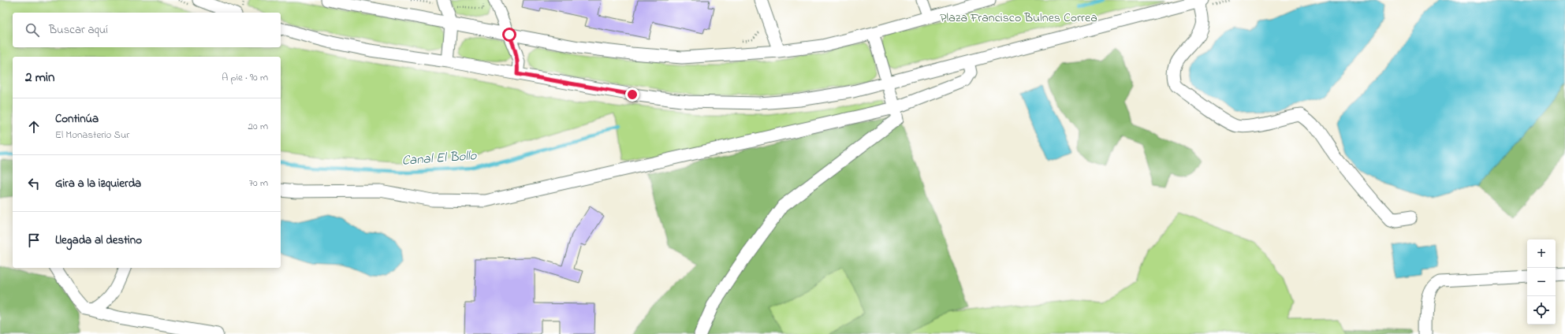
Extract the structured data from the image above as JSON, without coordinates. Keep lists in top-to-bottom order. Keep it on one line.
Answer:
{"water":["Canal El Bollo"],"parks":["Plaza Francisco Bulnes Correa"],"page":{"search":"Buscar aquí","heading":["2 min","A pie · 90 m"],"list":[["Continúa","El Monasterio Sur","20 m"],["Gira a la izquierda","70 m"],"Llegada al destino"],"map_buttons":["+","−"]}}
